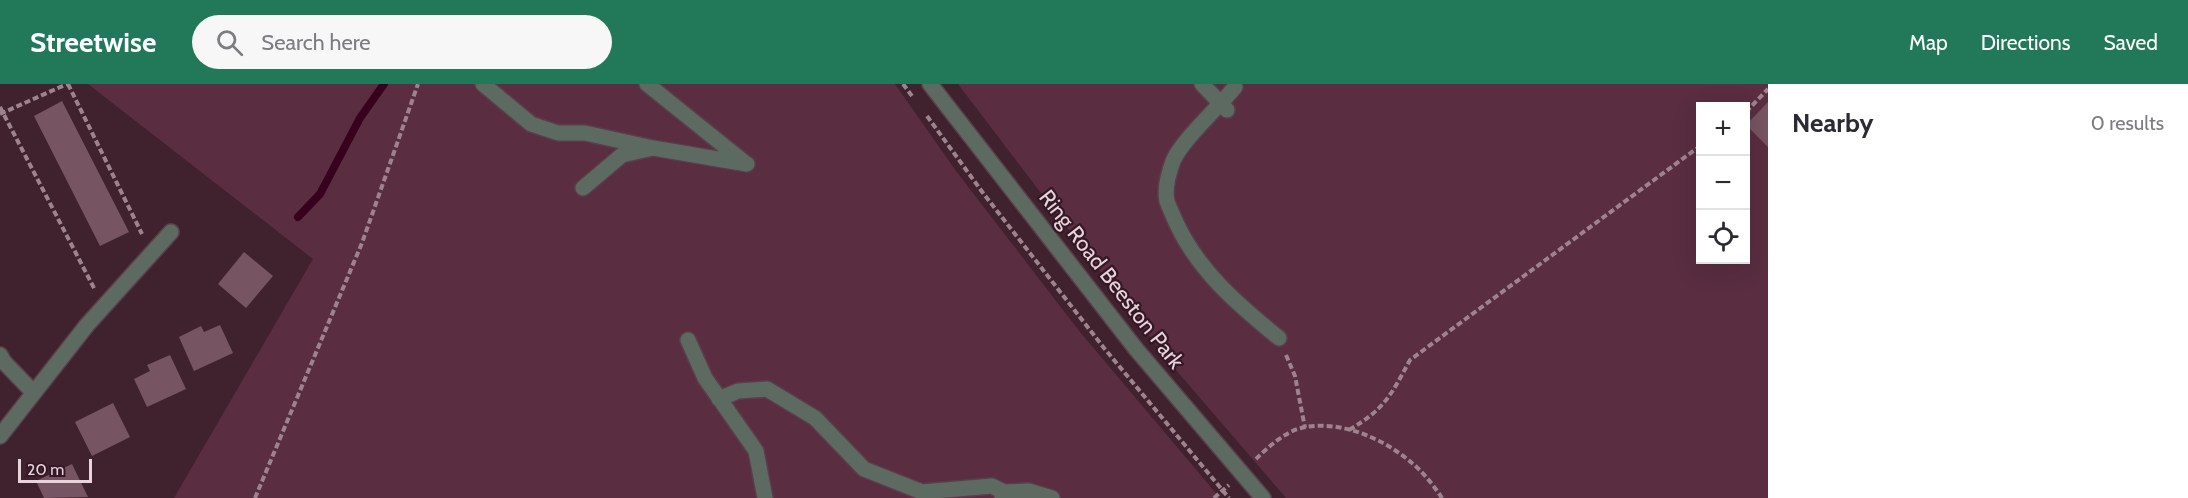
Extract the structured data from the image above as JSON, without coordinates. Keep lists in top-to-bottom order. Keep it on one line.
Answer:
{"streets":{"street":["Ring Road Beeston Park"]},"scale_bar":"20 m","page":{"header":"Streetwise","search":"Search here","nav":["Map","Directions","Saved"],"heading":["Nearby","0 results"],"map_buttons":["+","−"],"scale":"20 m"}}
